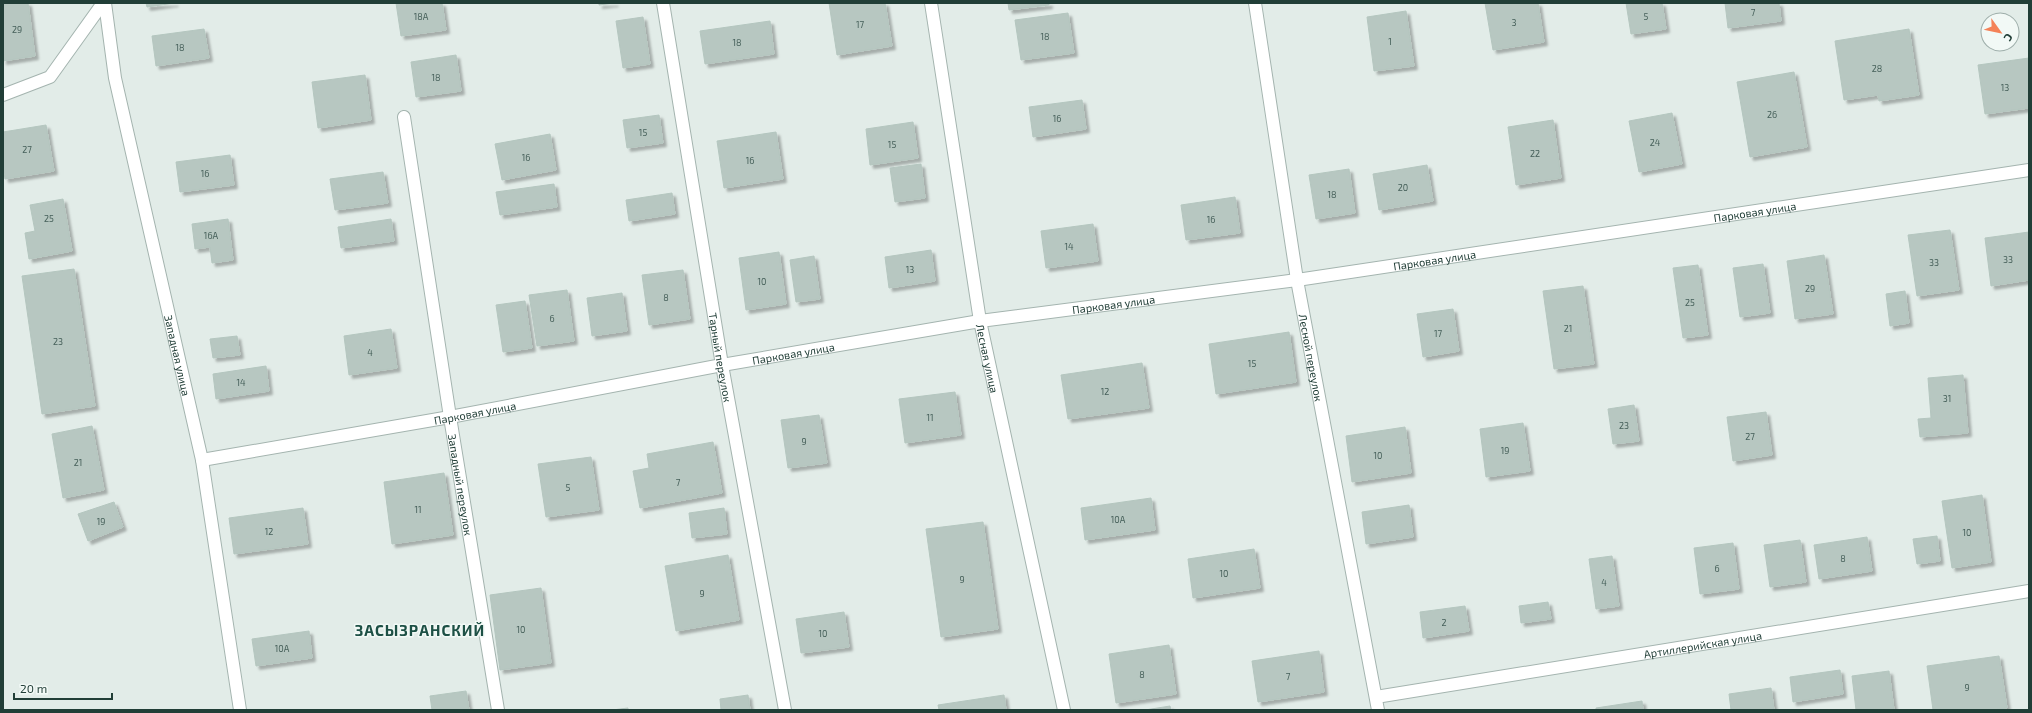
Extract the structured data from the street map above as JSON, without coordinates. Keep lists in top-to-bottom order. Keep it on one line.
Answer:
{"streets":{"street":["Парковая улица","Западная улица","Тарный переулок","Лесной переулок","Лесная улица","Западный переулок","Артиллерийская улица"]},"crossings":[["Парковая улица","Западная улица"],["Парковая улица","Тарный переулок"],["Парковая улица","Лесной переулок"],["Парковая улица","Лесная улица"],["Парковая улица","Западный переулок"],["Лесной переулок","Артиллерийская улица"]],"districts":["ЗАСЫЗРАНСКИЙ"],"house_numbers":["7","18А","5","3","17","29","18","1","18","18","28","18","13","26","16","15","24","15","27","22","16","16","16","20","18","25","16","16А","14","33","33","13","10","29","8","25","6","21","17","23","4","15","14","12","31","11","23","27","9","19","10","21","7","5","11","10А","19","12","10","8","6","10","9","4","9","2","10","10","10А","8","7","9"],"scale_bar":"20 m","north":"bottom right"}
